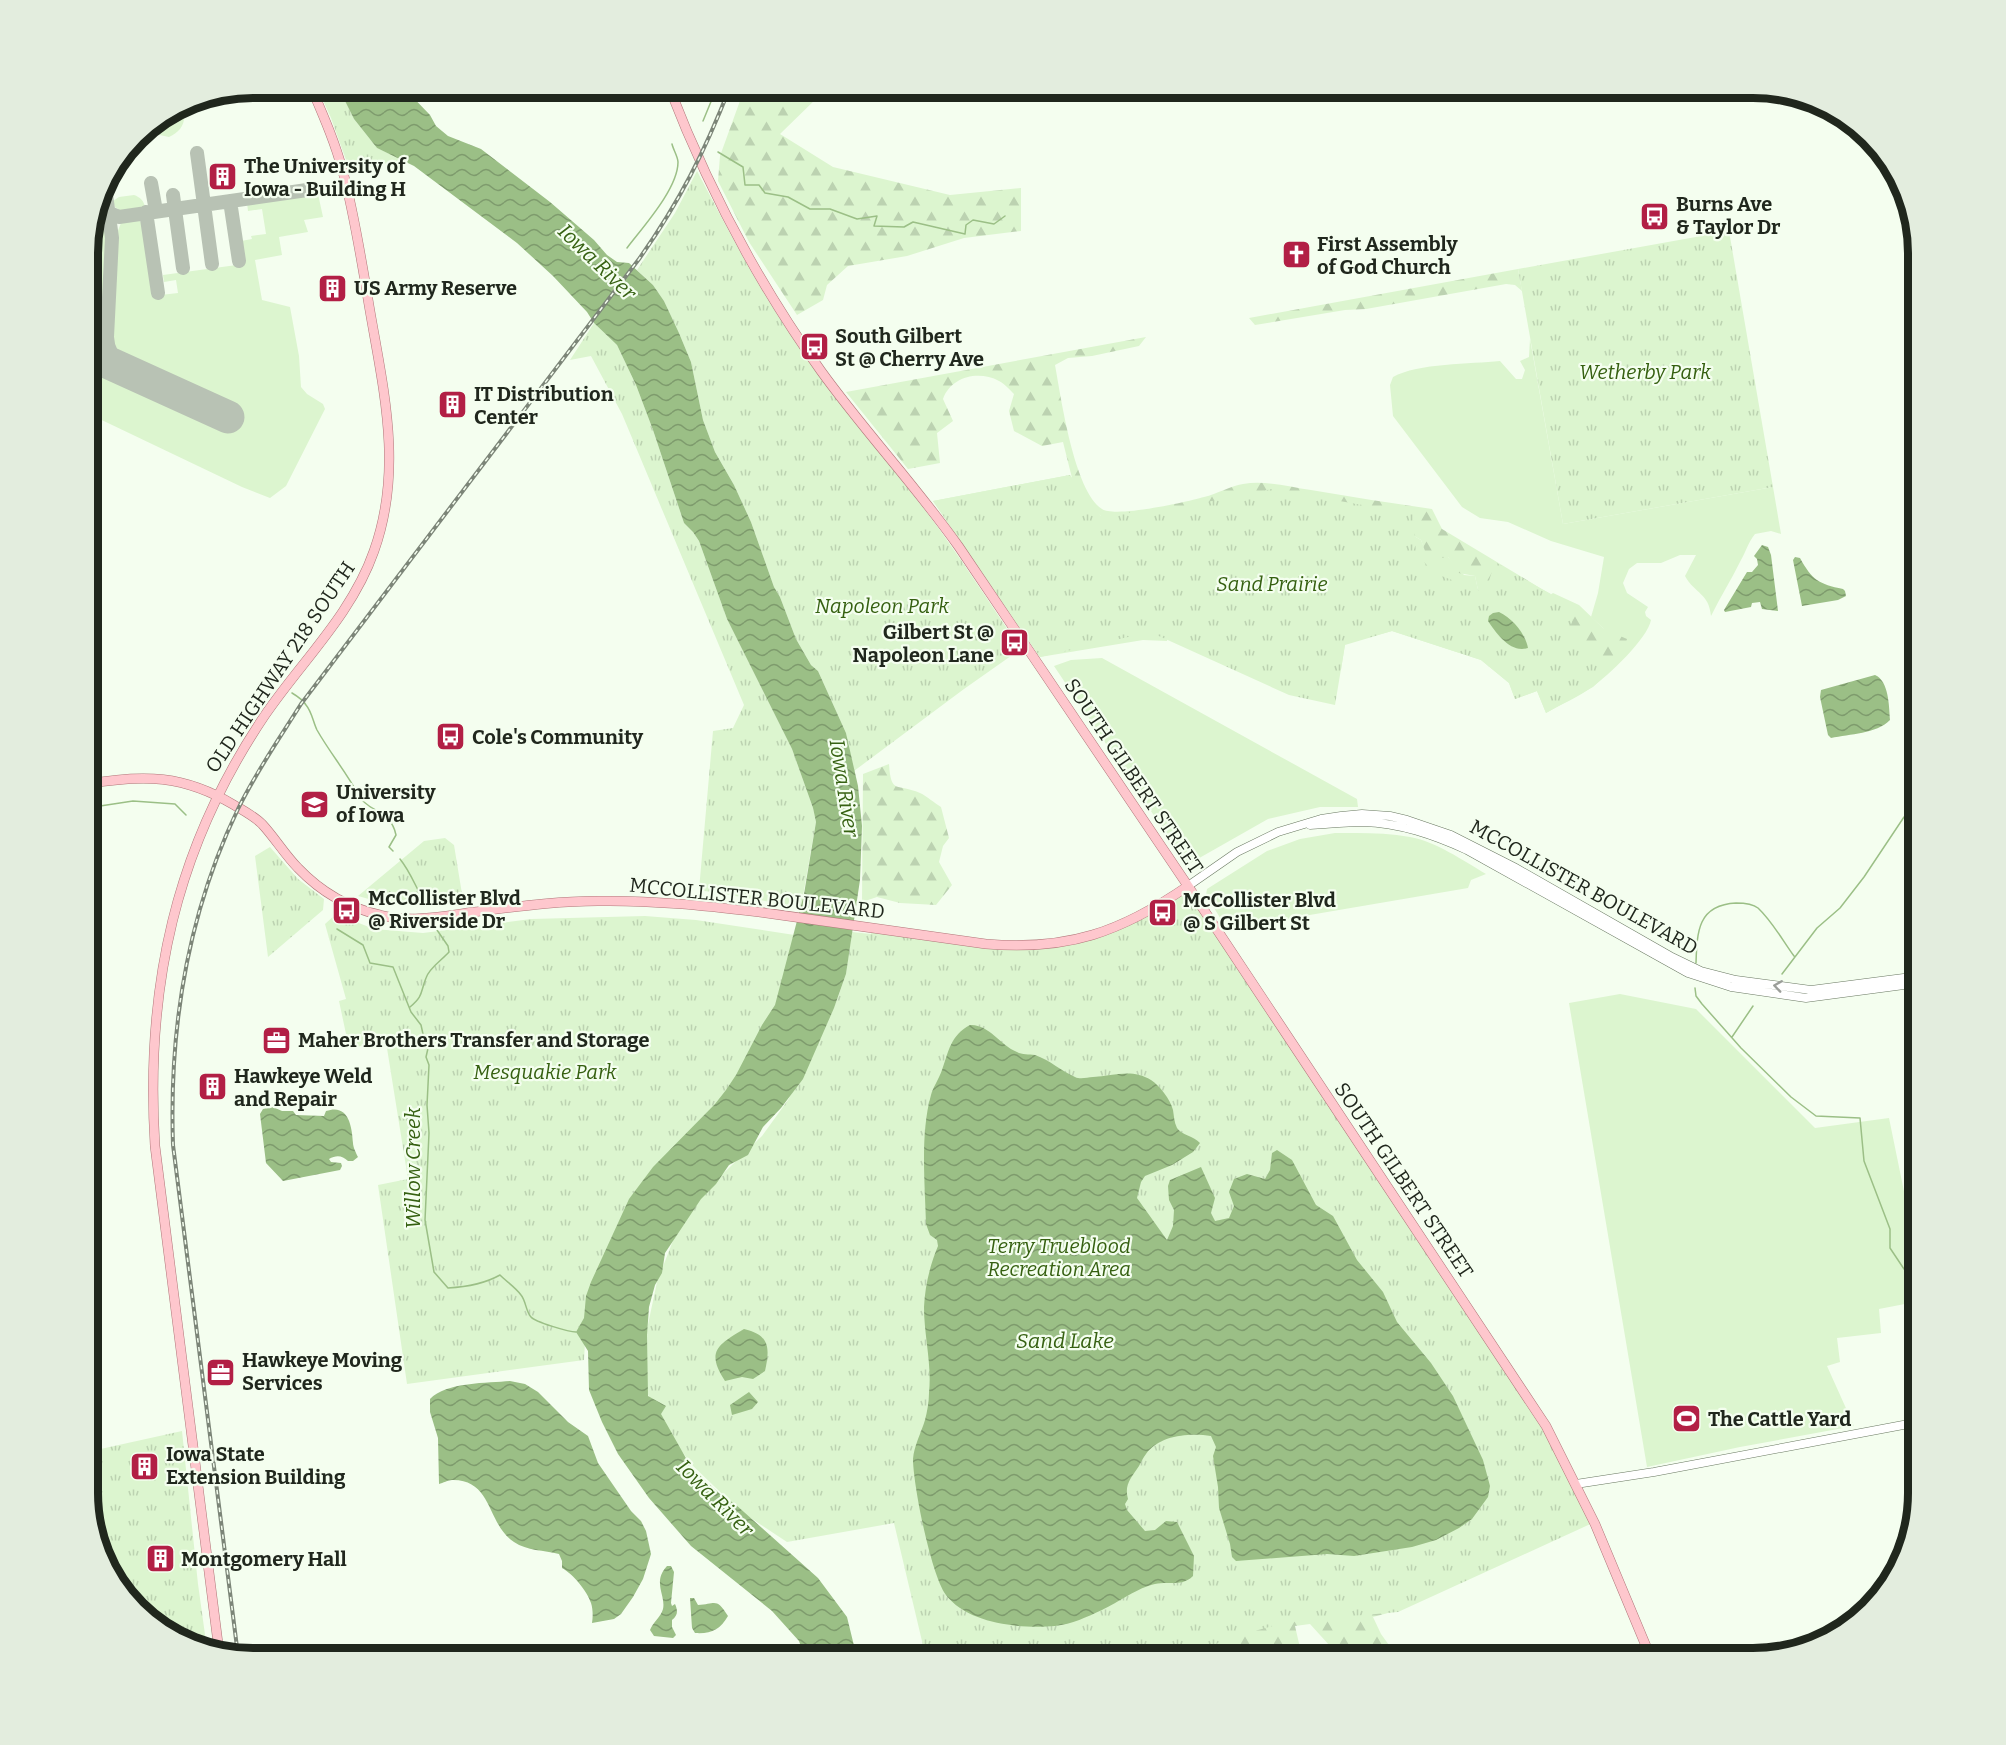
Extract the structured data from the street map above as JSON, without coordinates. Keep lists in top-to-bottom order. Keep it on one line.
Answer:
{"streets":{"main road":["OLD HIGHWAY 218 SOUTH","SOUTH GILBERT STREET","MCCOLLISTER BOULEVARD"]},"crossings":[["OLD HIGHWAY 218 SOUTH","MCCOLLISTER BOULEVARD"],["SOUTH GILBERT STREET","MCCOLLISTER BOULEVARD"]],"water":["Iowa River","Willow Creek","Sand Lake"],"parks":["Wetherby Park","Sand Prairie","Napoleon Park","Mesquakie Park","Terry Trueblood Recreation Area"],"places":{"building":["The University of Iowa - Building H","US Army Reserve","IT Distribution Center","Hawkeye Weld and Repair","Iowa State Extension Building","Montgomery Hall"],"bus stop":["Burns Ave & Taylor Dr","South Gilbert St @ Cherry Ave","Gilbert St @ Napoleon Lane","Cole's Community","McCollister Blvd @ Riverside Dr","McCollister Blvd @ S Gilbert St"],"church":["First Assembly of God Church"],"school or university":["University of Iowa"],"office":["Maher Brothers Transfer and Storage","Hawkeye Moving Services"],"sports":["The Cattle Yard"]}}
